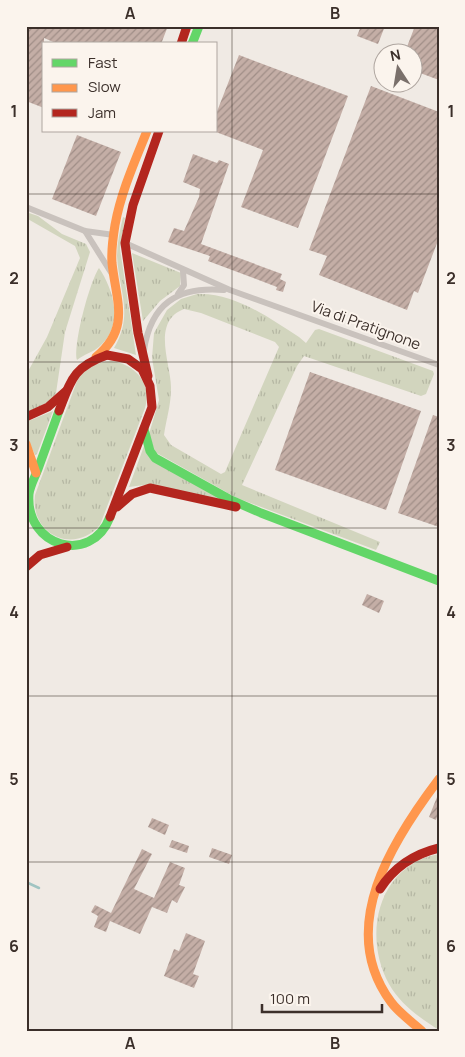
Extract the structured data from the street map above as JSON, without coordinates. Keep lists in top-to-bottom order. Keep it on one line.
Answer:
{"streets":{"street":["Via di Pratignone"]},"legend":["Fast","Slow","Jam"],"scale_bar":"100 m","north":"top","grid":{"columns":["A","B"],"rows":["1","2","3","4","5","6"]}}
